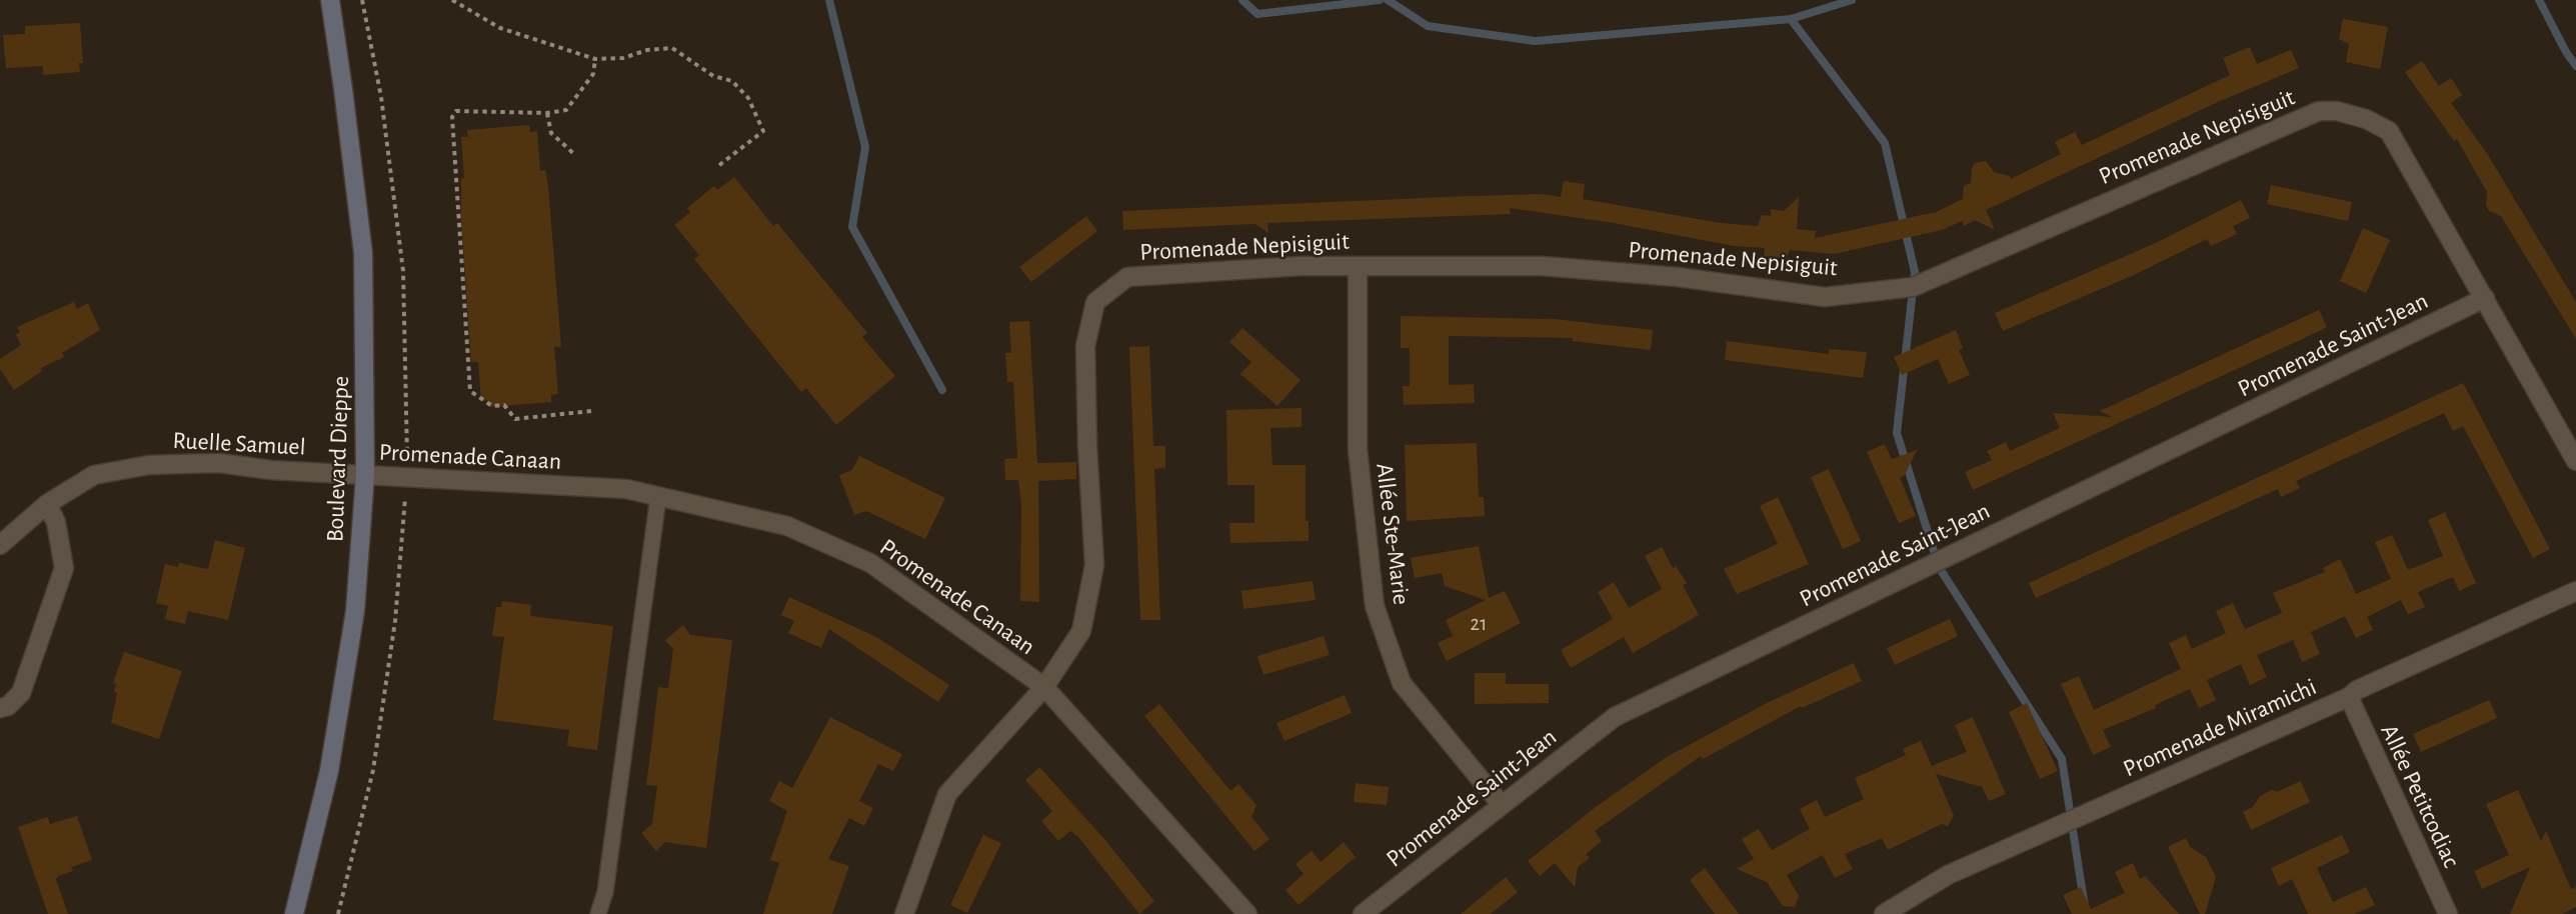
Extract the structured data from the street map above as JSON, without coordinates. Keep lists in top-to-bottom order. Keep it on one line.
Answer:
{"streets":{"main road":["Boulevard Dieppe"],"street":["Promenade Nepisiguit","Promenade Saint-Jean","Ruelle Samuel","Promenade Canaan","Allée Ste-Marie","Promenade Miramichi","Allée Petitcodiac"]},"crossings":[["Promenade Nepisiguit","Promenade Saint-Jean"],["Promenade Nepisiguit","Promenade Canaan"],["Promenade Nepisiguit","Allée Ste-Marie"],["Promenade Saint-Jean","Allée Ste-Marie"],["Ruelle Samuel","Promenade Canaan"],["Ruelle Samuel","Boulevard Dieppe"],["Promenade Canaan","Boulevard Dieppe"],["Promenade Miramichi","Allée Petitcodiac"]],"house_numbers":["21"]}
